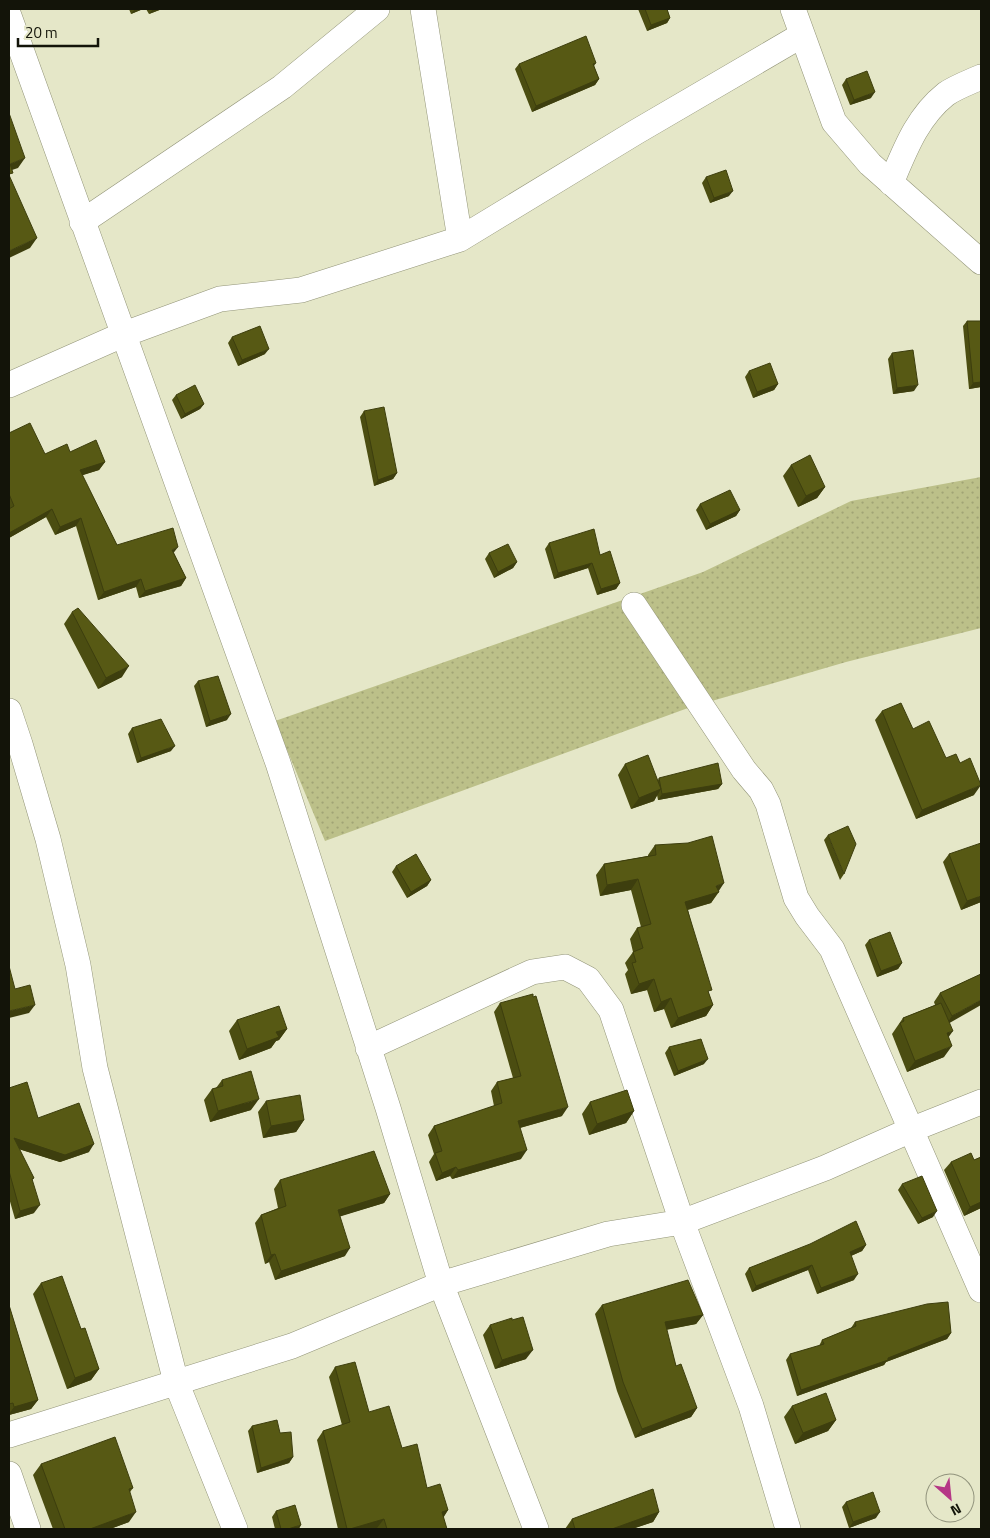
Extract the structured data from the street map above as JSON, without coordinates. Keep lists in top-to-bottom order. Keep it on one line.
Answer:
{"scale_bar":"20 m","north":"bottom right"}
